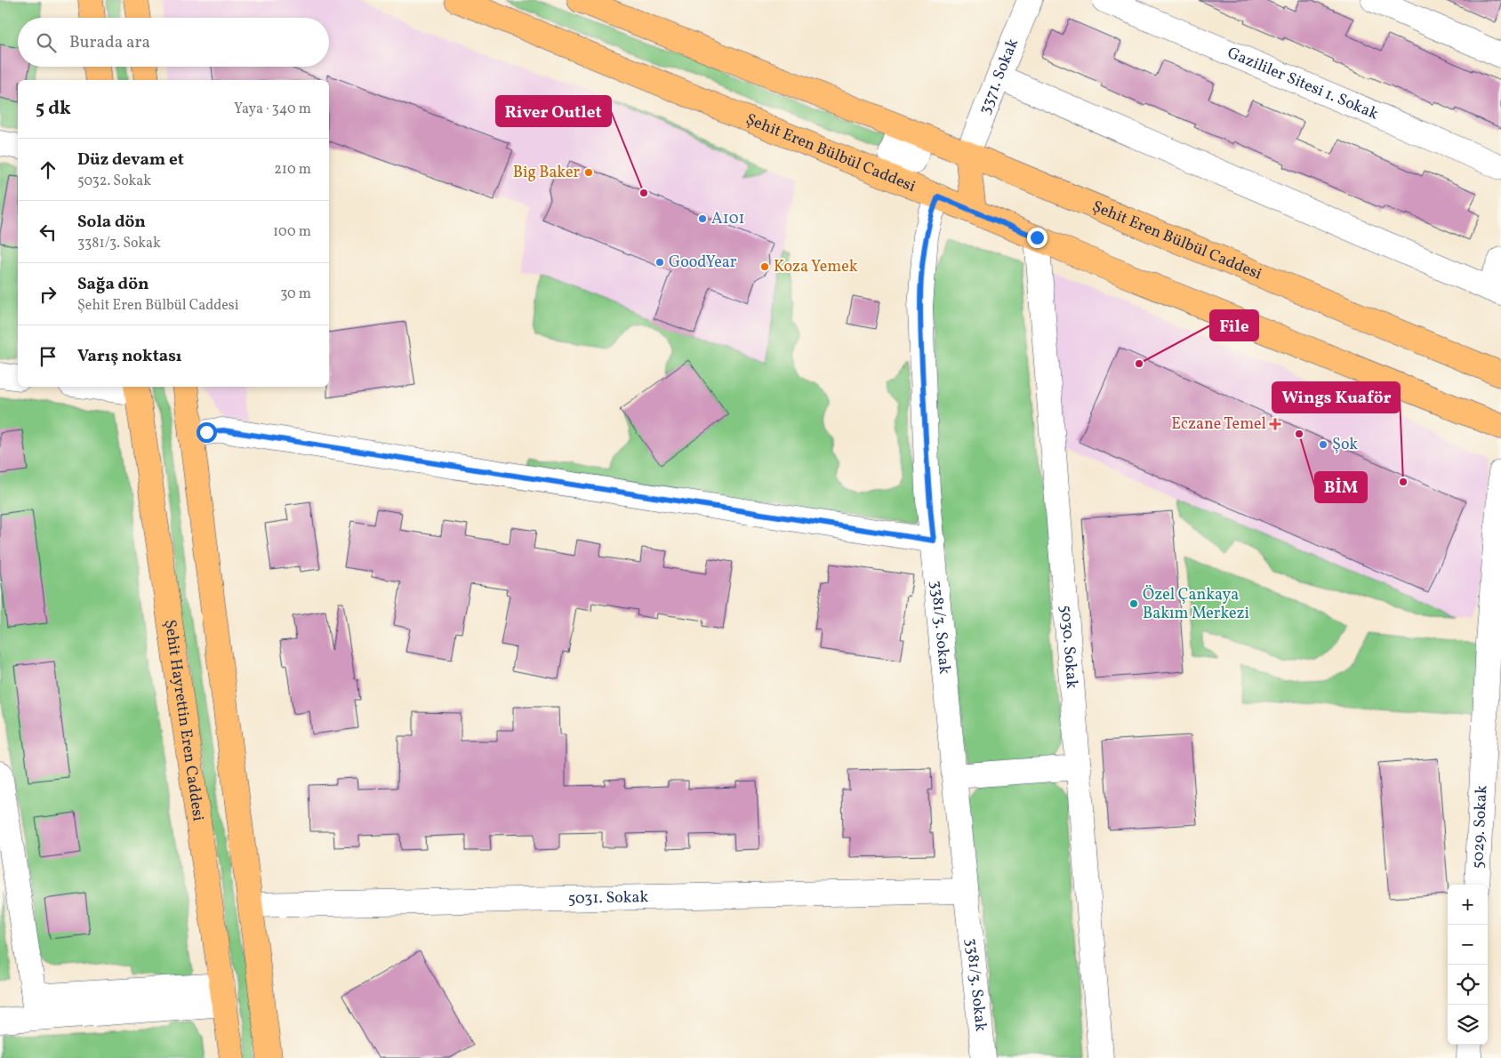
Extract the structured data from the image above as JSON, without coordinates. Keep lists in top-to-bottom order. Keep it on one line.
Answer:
{"streets":{"main road":["Şehit Eren Bülbül Caddesi","Şehit Hayrettin Eren Caddesi"],"street":["3371. Sokak","Gazililer Sitesi 1. Sokak","3381/3. Sokak","5030. Sokak","5029. Sokak","5031. Sokak"]},"crossings":[["3371. Sokak","Şehit Eren Bülbül Caddesi"],["Şehit Eren Bülbül Caddesi","3381/3. Sokak"],["Şehit Eren Bülbül Caddesi","5030. Sokak"],["3381/3. Sokak","5031. Sokak"]],"places":{"other":["Big Baker","River Outlet","A101","GoodYear","Koza Yemek","File","BİM","Şok","Wings Kuaför","Özel Çankaya Bakım Merkezi"],"health":["Eczane Temel"]},"page":{"search":"Burada ara","heading":["5 dk","Yaya · 340 m"],"list":[["Düz devam et","5032. Sokak","210 m"],["Sola dön","3381/3. Sokak","100 m"],["Sağa dön","Şehit Eren Bülbül Caddesi","30 m"],"Varış noktası"],"map_buttons":["+","−"]}}
